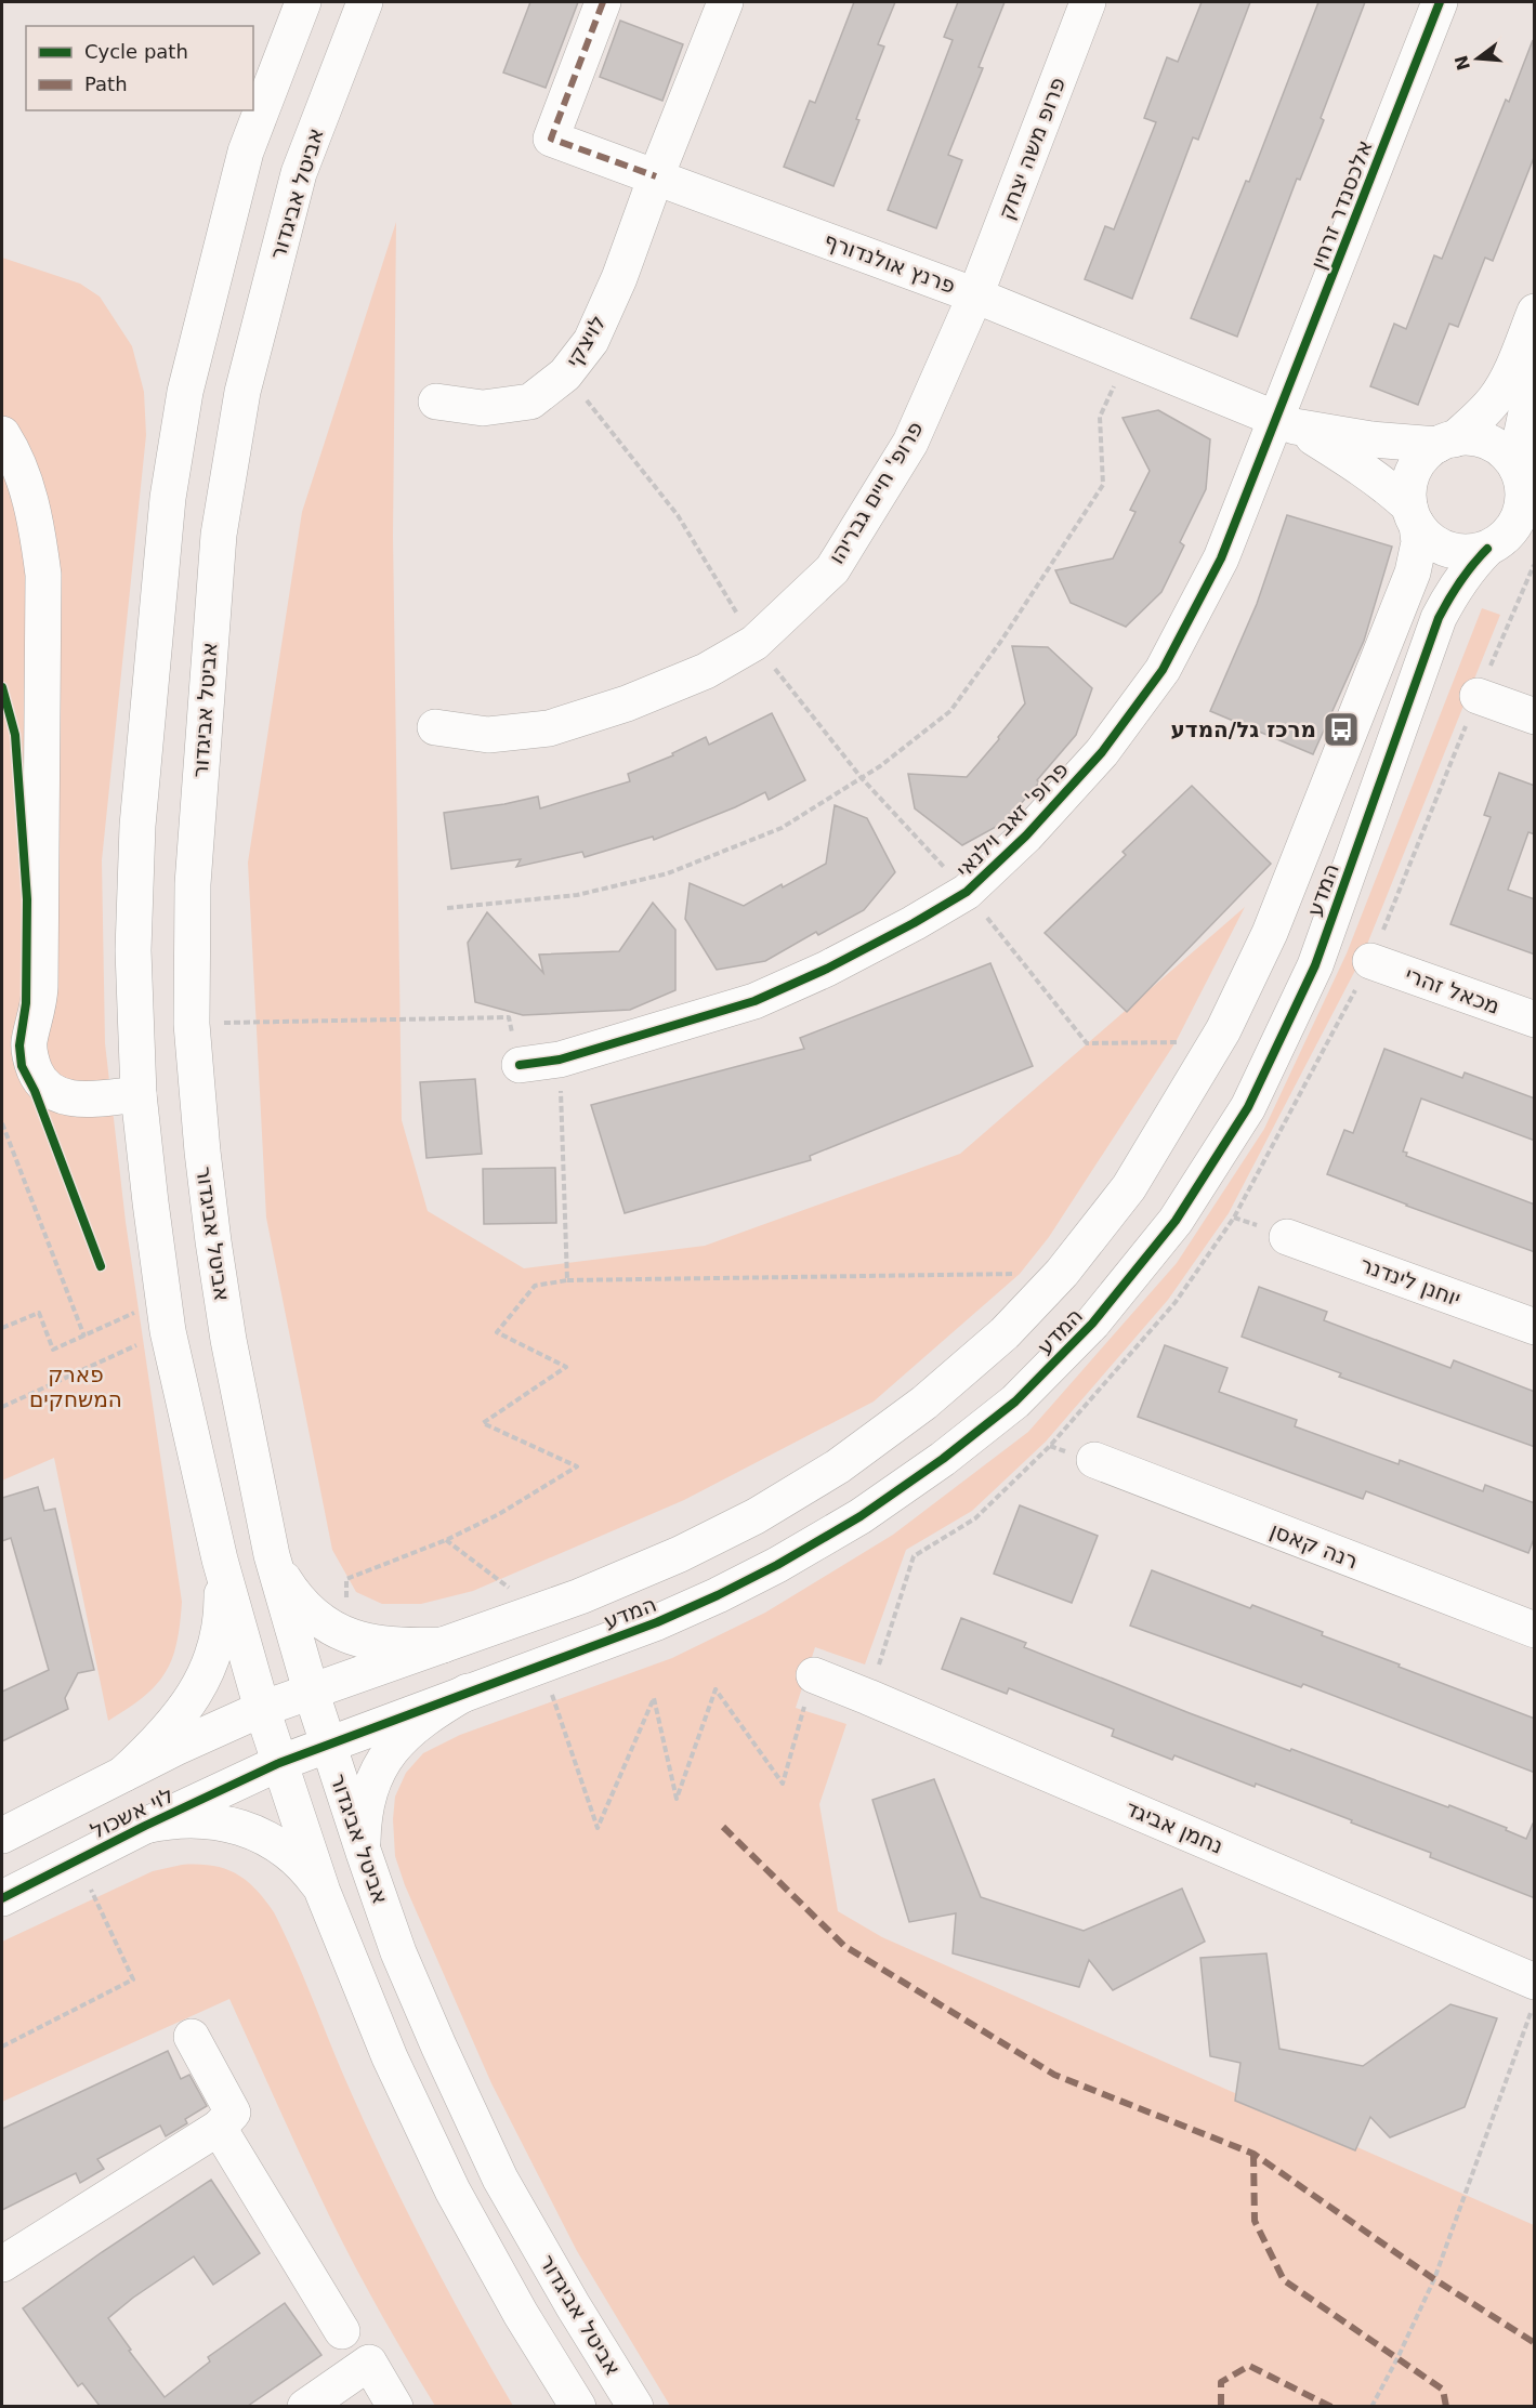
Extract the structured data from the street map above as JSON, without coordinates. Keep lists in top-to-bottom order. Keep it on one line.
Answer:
{"streets":{"street":["פרופ משה יצחק","אביטל אביגדור","אלכסנדר זרחין","פרנץ אולנדורף","לויצקי","פרופ' חיים גבריהו","פרופ' זאב וילנאי","המדע","מכאל זהרי","יוחנן לינדנר","רנה קאסן","לוי אשכול","נחמן אביגד"]},"crossings":[["פרופ משה יצחק","פרנץ אולנדורף"],["פרופ משה יצחק","פרופ' חיים גבריהו"],["אביטל אביגדור","המדע"],["אביטל אביגדור","לוי אשכול"],["אלכסנדר זרחין","פרנץ אולנדורף"],["אלכסנדר זרחין","פרופ' זאב וילנאי"],["פרנץ אולנדורף","לויצקי"],["פרנץ אולנדורף","פרופ' חיים גבריהו"],["פרנץ אולנדורף","פרופ' זאב וילנאי"],["פרנץ אולנדורף","המדע"],["המדע","לוי אשכול"]],"parks":["פארק המשחקים"],"places":{"bus stop":["מרכז גל/המדע"]},"legend":["Cycle path","Path"],"north":"left"}
